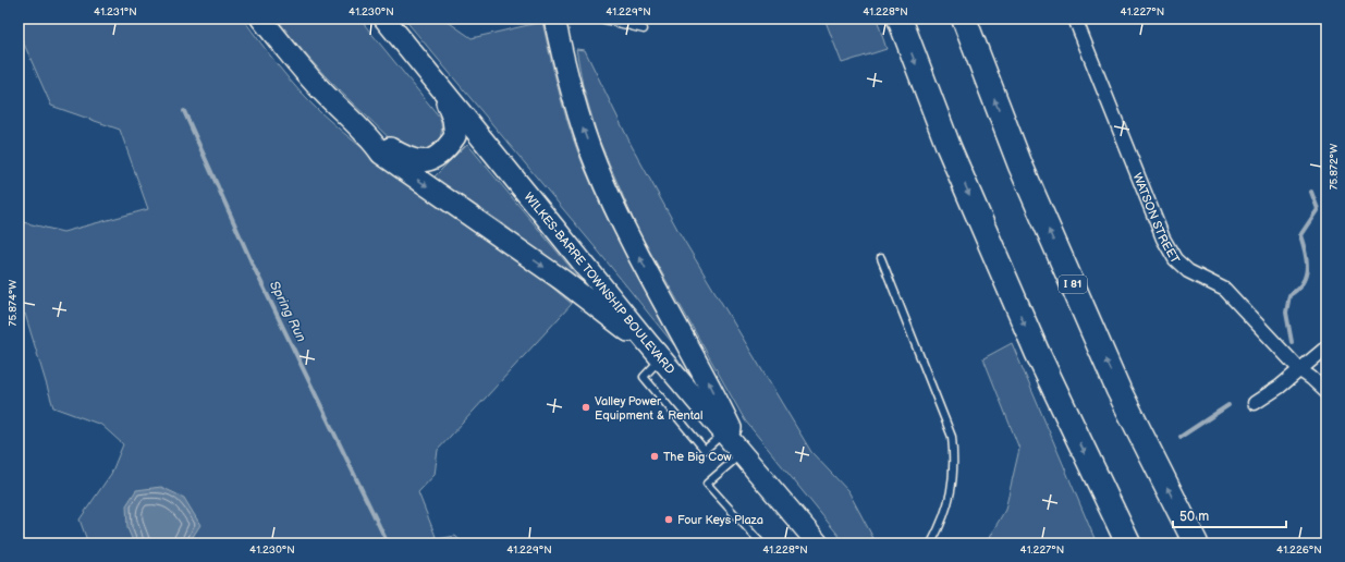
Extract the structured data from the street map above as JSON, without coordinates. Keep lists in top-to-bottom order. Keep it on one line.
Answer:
{"streets":{"highway":["I 81"],"main road":["WILKES-BARRE TOWNSHIP BOULEVARD"],"street":["WATSON STREET"]},"water":["Spring Run"],"places":["Valley Power Equipment & Rental","The Big Cow","Four Keys Plaza"],"scale_bar":"50 m","coordinates":["41.231°N","41.230°N","41.229°N","41.228°N","41.227°N","75.872°W","75.874°W","41.226°N"]}
